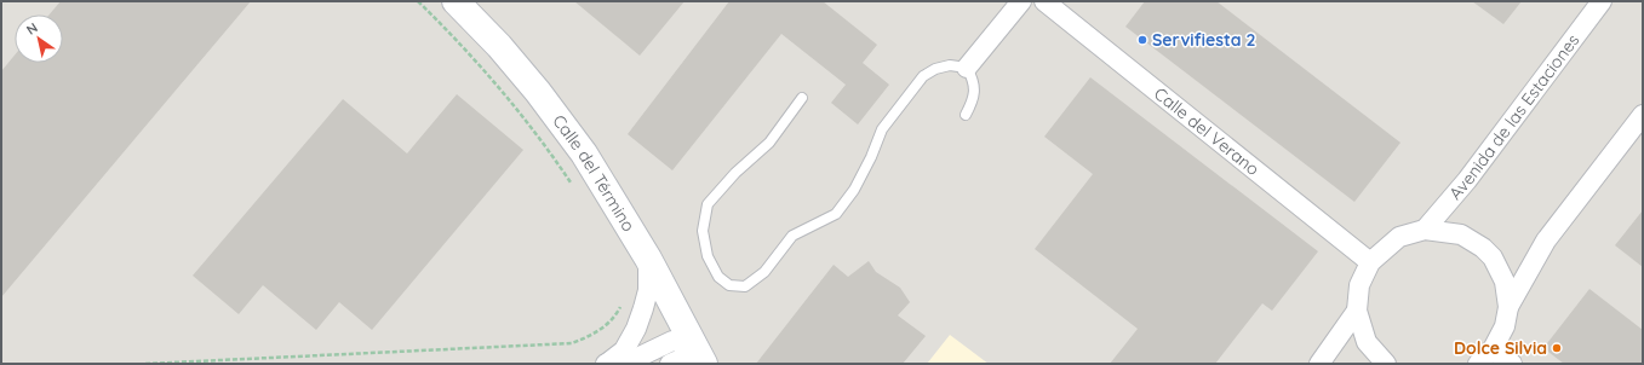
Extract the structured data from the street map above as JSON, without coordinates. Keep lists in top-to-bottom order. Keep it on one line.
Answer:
{"streets":{"street":["Avenida de las Estaciones","Calle del Verano","Calle del Término"]},"places":["Servifiesta 2","Dolce Silvia"],"north":"top left"}
